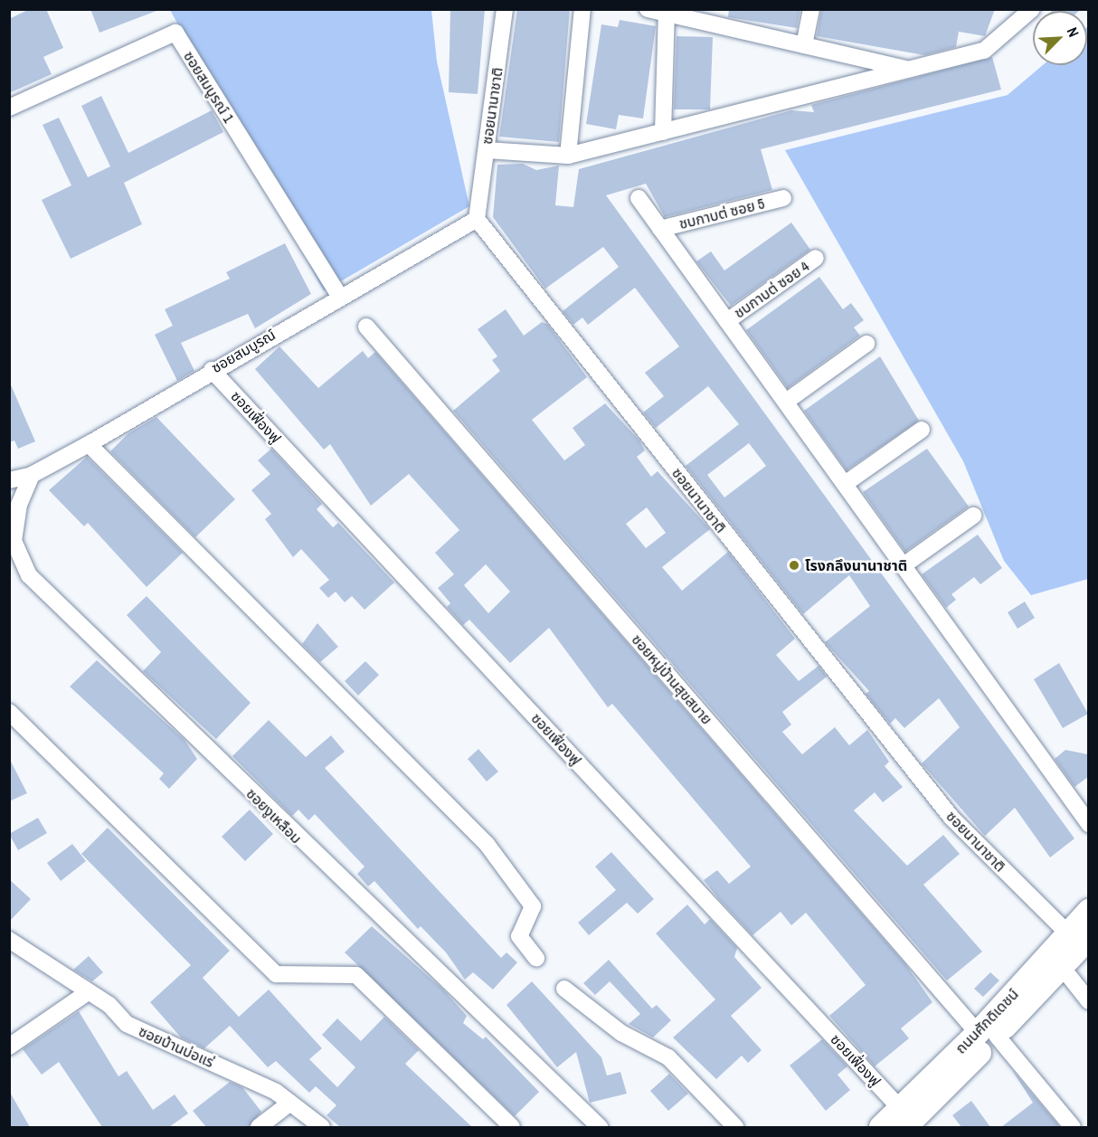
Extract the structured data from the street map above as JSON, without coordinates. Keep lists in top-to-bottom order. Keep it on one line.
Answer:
{"streets":{"main road":["ถนนศักดิเดชน์"],"street":["ซอยสมบูรณ์ 1","ซอยนานาชาติ","ชบกาบต่ ซอย 5","ชบกาบต่ ซอย 4","ซอยสมบูรณ์","ซอยเฟื่องฟู","ซอยหมู่บ้านสุขสบาย","ซอยงูเหลือม","ซอยบ้านบ่อแร่"]},"crossings":[["ซอยสมบูรณ์ 1","ซอยสมบูรณ์"],["ซอยนานาชาติ","ซอยสมบูรณ์"],["ซอยนานาชาติ","ถนนศักดิเดชน์"],["ซอยสมบูรณ์","ซอยเฟื่องฟู"],["ซอยสมบูรณ์","ซอยงูเหลือม"],["ซอยเฟื่องฟู","ถนนศักดิเดชน์"],["ซอยหมู่บ้านสุขสบาย","ถนนศักดิเดชน์"]],"places":["โรงกลึงนานาชาติ"],"north":"top right"}
